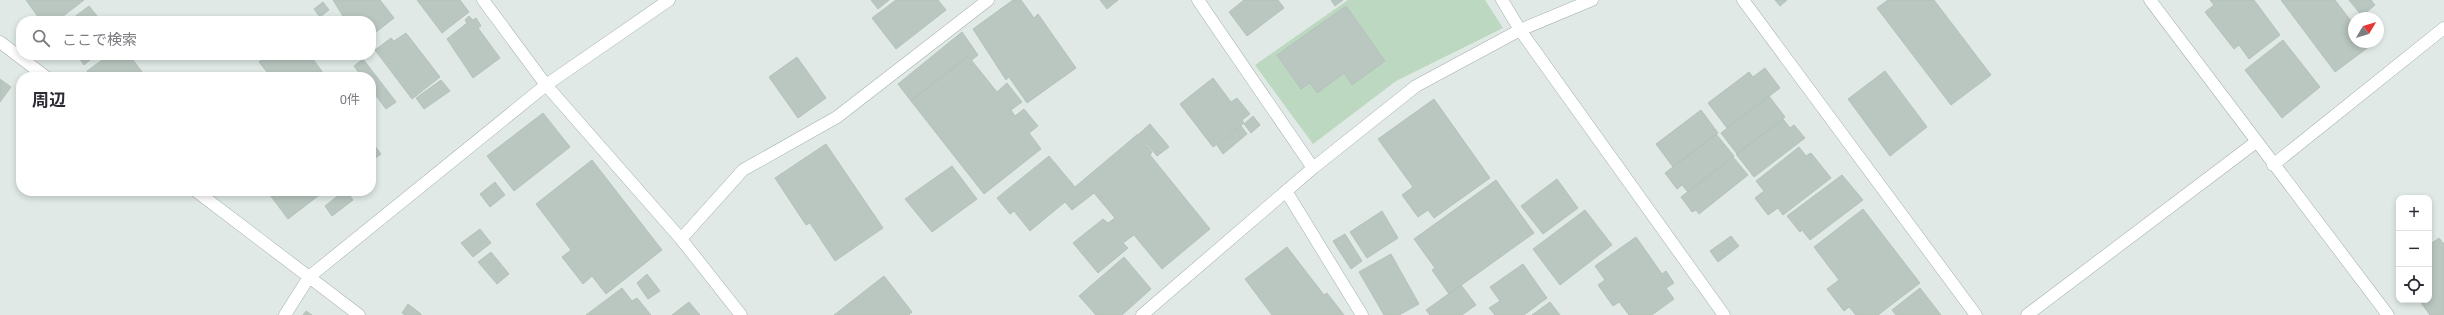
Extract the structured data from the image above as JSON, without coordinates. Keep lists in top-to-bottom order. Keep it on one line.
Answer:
{"north":"top right","page":{"search":"ここで検索","heading":["周辺","0件"],"map_buttons":["+","−"]}}
